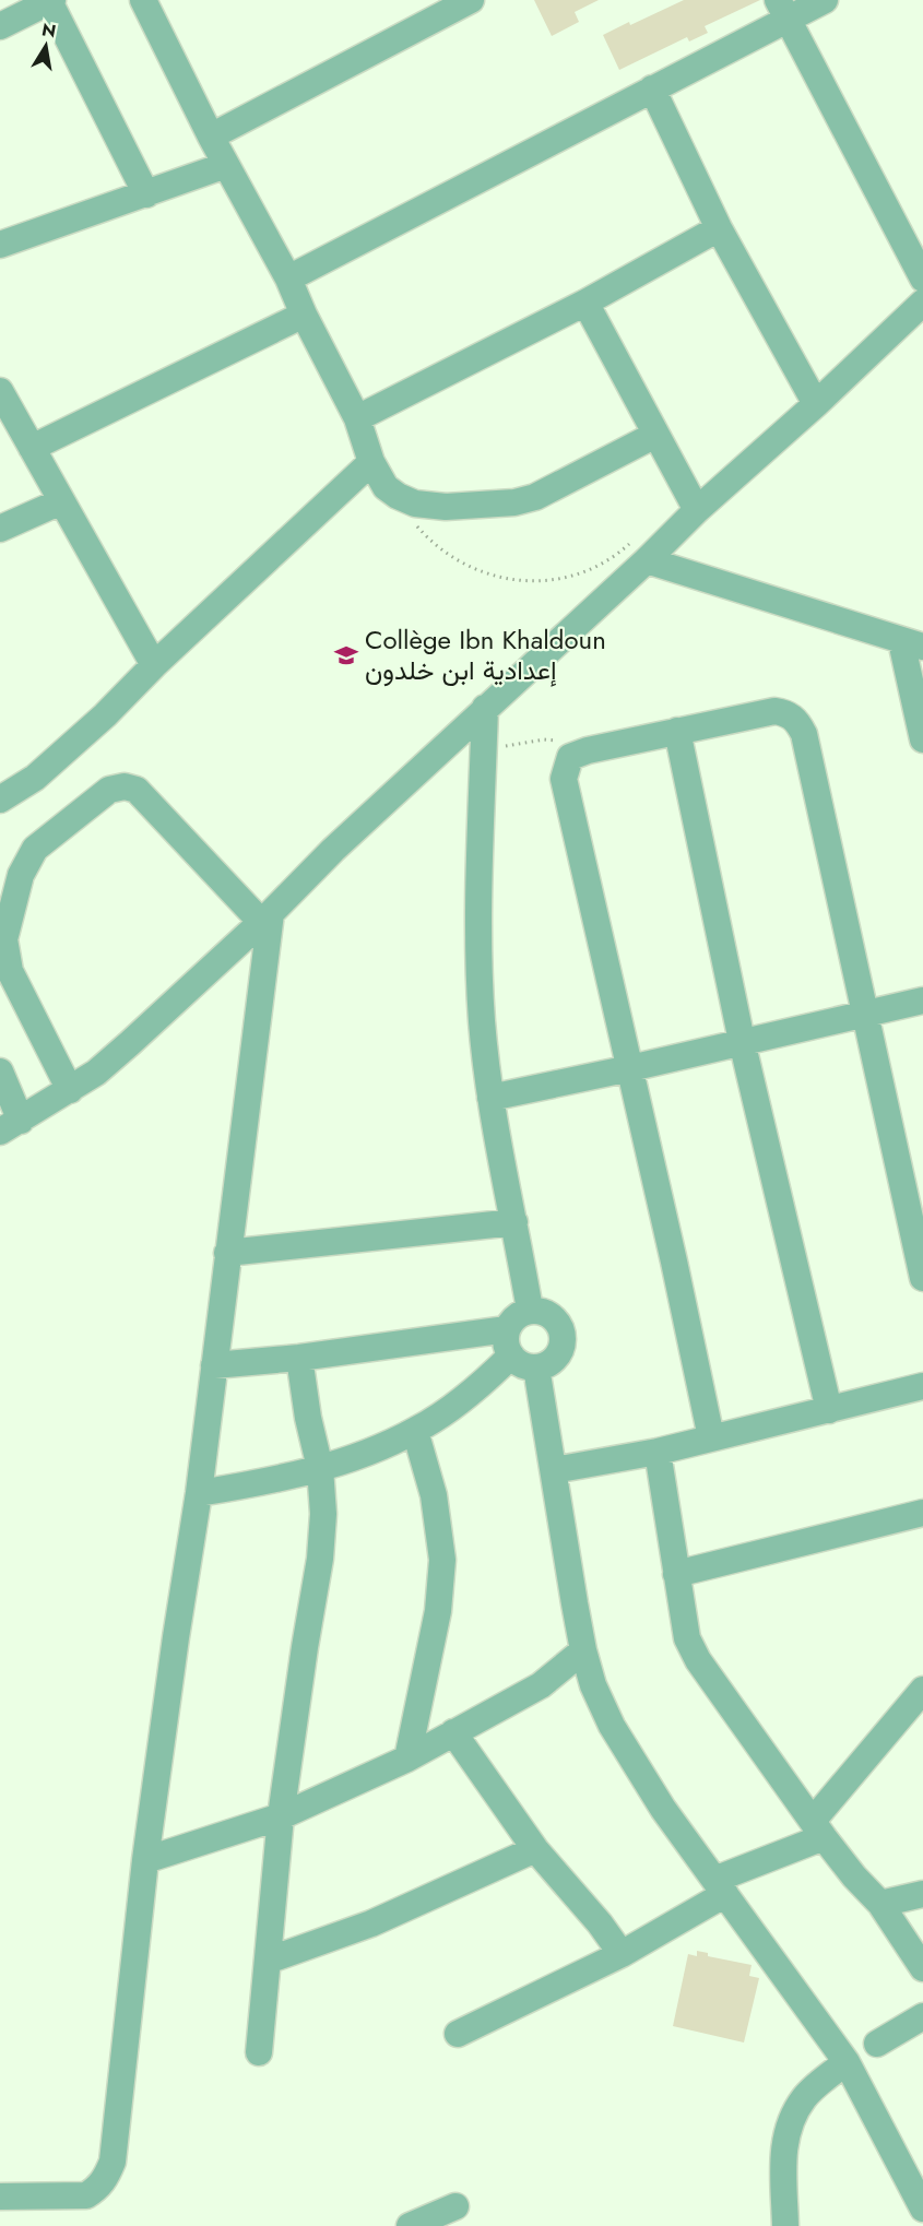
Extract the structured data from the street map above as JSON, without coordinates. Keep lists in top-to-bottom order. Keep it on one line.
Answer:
{"places":{"school or university":["Collège Ibn Khaldoun إعدادية ابن خلدون"]},"north":"top"}
